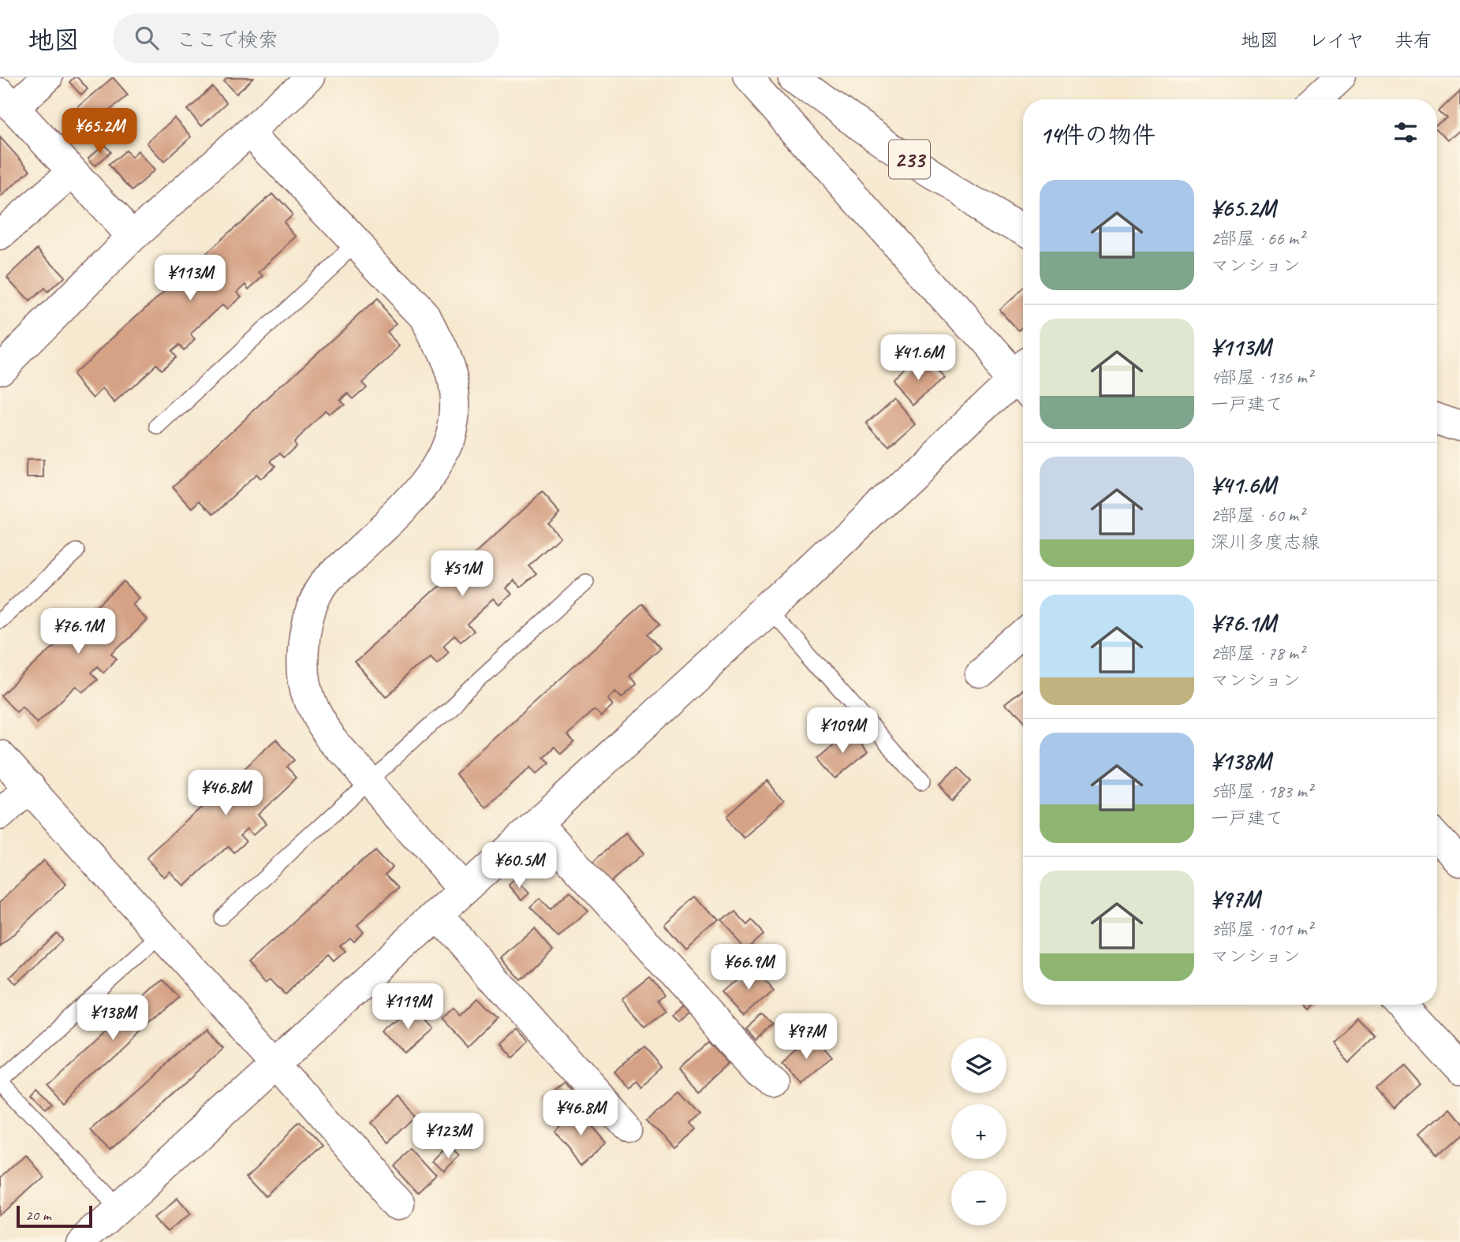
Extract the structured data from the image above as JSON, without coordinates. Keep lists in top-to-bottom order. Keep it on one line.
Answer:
{"streets":{"main road":["233"]},"scale_bar":"20 m","page":{"header":"地図","search":"ここで検索","nav":["地図","レイヤ","共有"],"heading":"14件の物件","price":["¥65.2M","¥113M","¥41.6M","¥51M","¥76.1M","¥109M","¥46.8M","¥60.5M","¥66.9M","¥119M","¥138M","¥97M","¥46.8M","¥123M"],"list":[{"name":"¥65.2M","note":"2部屋 · 66 m² · マンション"},{"name":"¥113M","note":"4部屋 · 136 m² · 一戸建て"},{"name":"¥41.6M","note":"2部屋 · 60 m² · 深川多度志線"},{"name":"¥76.1M","note":"2部屋 · 78 m² · マンション"},{"name":"¥138M","note":"5部屋 · 183 m² · 一戸建て"},{"name":"¥97M","note":"3部屋 · 101 m² · マンション"}],"map_buttons":["+","−"],"scale":"20 m"}}
